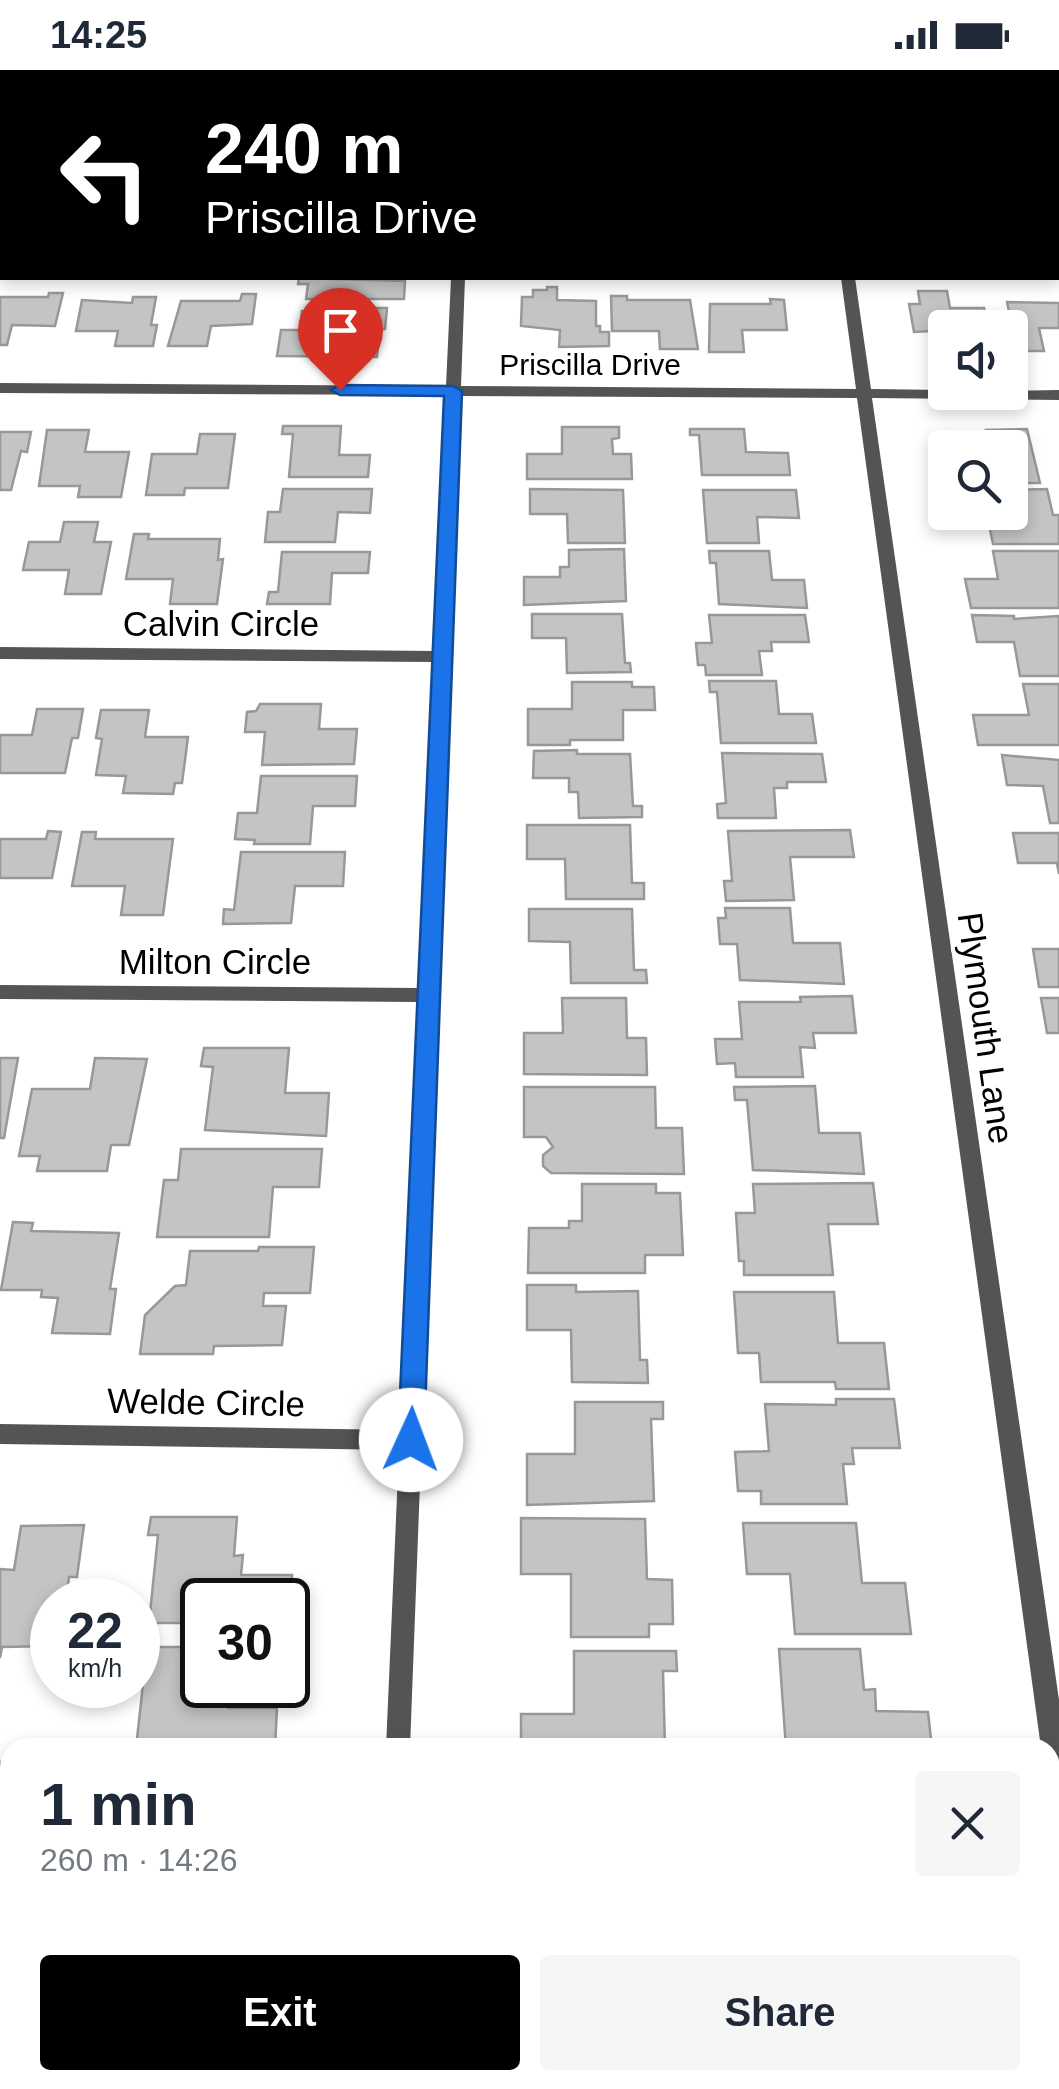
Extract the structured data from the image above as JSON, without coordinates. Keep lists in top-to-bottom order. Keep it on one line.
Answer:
{"streets":{"street":["Priscilla Drive","Calvin Circle","Milton Circle","Plymouth Lane","Welde Circle"]},"crossings":[["Priscilla Drive","Plymouth Lane"]],"page":{"status":"14:25","turn":["240 m","Priscilla Drive"],"speed":"22 km/h","limit":"30","heading":["1 min","260 m · 14:26"],"buttons":["Exit","Share"]}}
